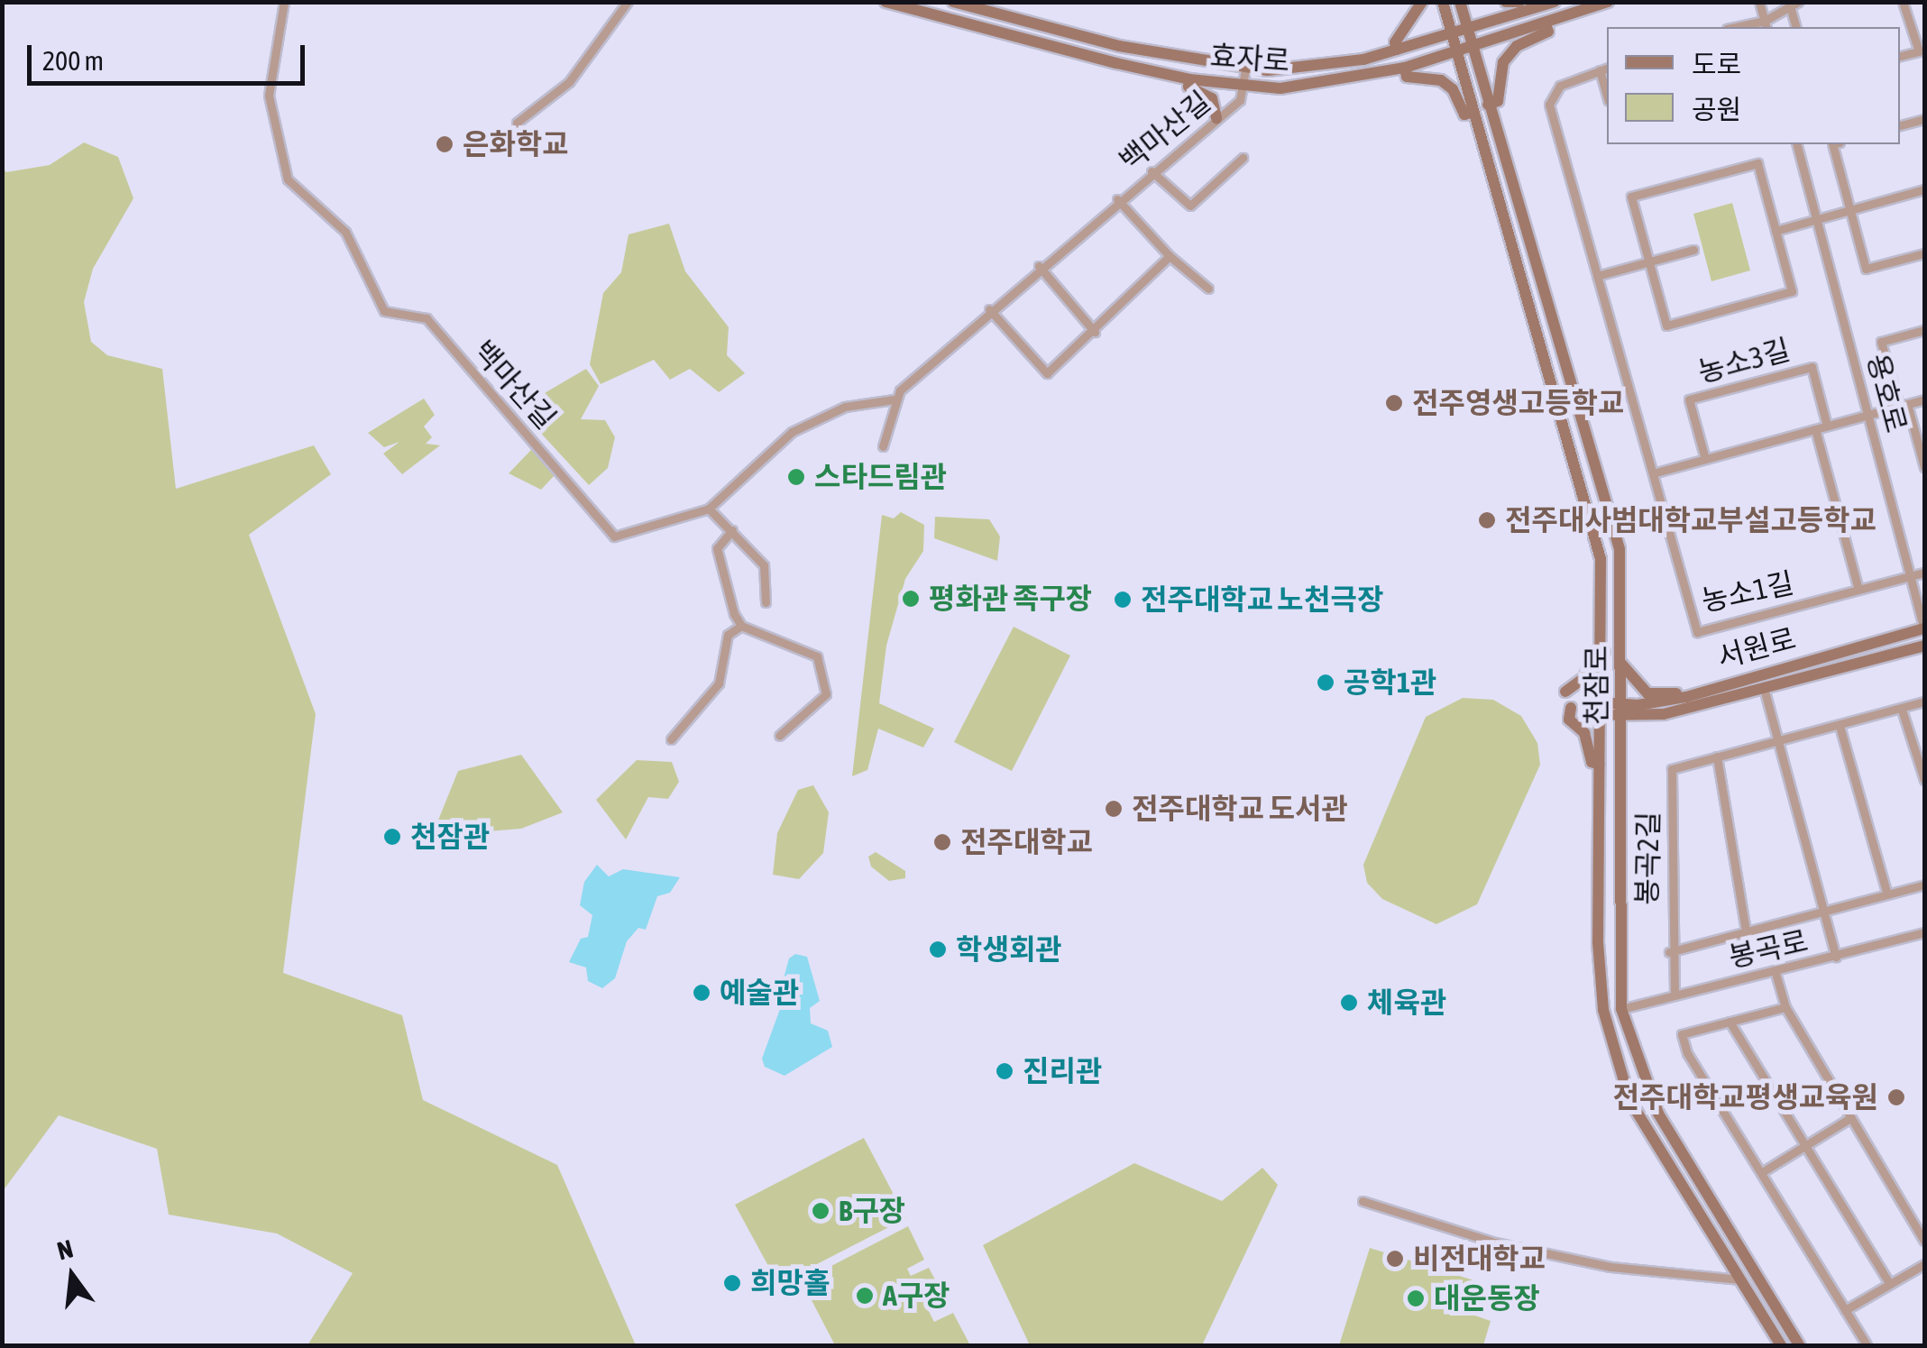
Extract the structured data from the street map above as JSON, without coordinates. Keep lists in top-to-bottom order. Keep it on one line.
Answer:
{"streets":{"main road":["효자로","서원로","천잠로"],"street":["백마산길","농소3길","용호로","농소1길","봉곡2길","봉곡로"]},"crossings":[["효자로","백마산길"],["효자로","천잠로"],["용호로","농소1길"],["용호로","서원로"],["서원로","천잠로"],["천잠로","봉곡로"],["봉곡2길","봉곡로"]],"places":["은화학교","전주영생고등학교","스타드림관","전주대사범대학교부설고등학교","평화관 족구장","전주대학교 노천극장","공학1관","전주대학교 도서관","천잠관","전주대학교","학생회관","예술관","체육관","진리관","전주대학교평생교육원","B구장","비전대학교","희망홀","A구장","대운동장"],"legend":["도로","공원"],"scale_bar":"200 m","north":"top"}
